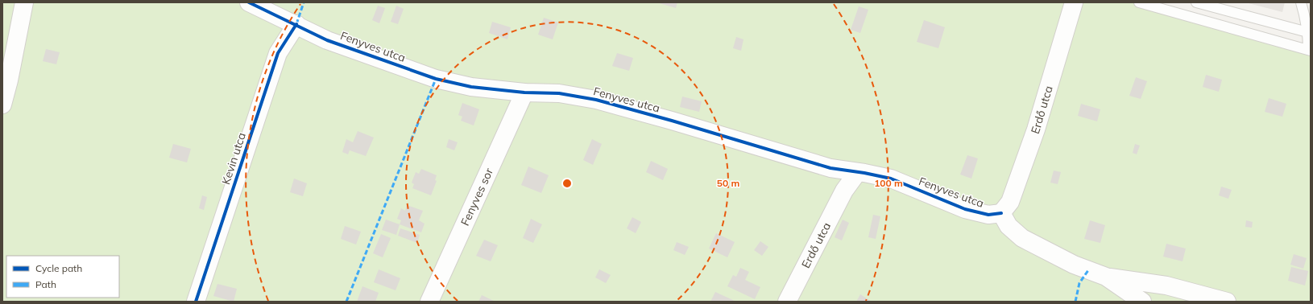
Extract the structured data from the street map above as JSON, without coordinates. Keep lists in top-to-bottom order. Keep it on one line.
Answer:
{"streets":{"street":["Fenyves utca","Erdő utca","Kevin utca","Fenyves sor"]},"crossings":[["Fenyves utca","Erdő utca"],["Fenyves utca","Kevin utca"],["Fenyves utca","Fenyves sor"]],"legend":["Cycle path","Path"],"rings":["50 m","100 m"]}
